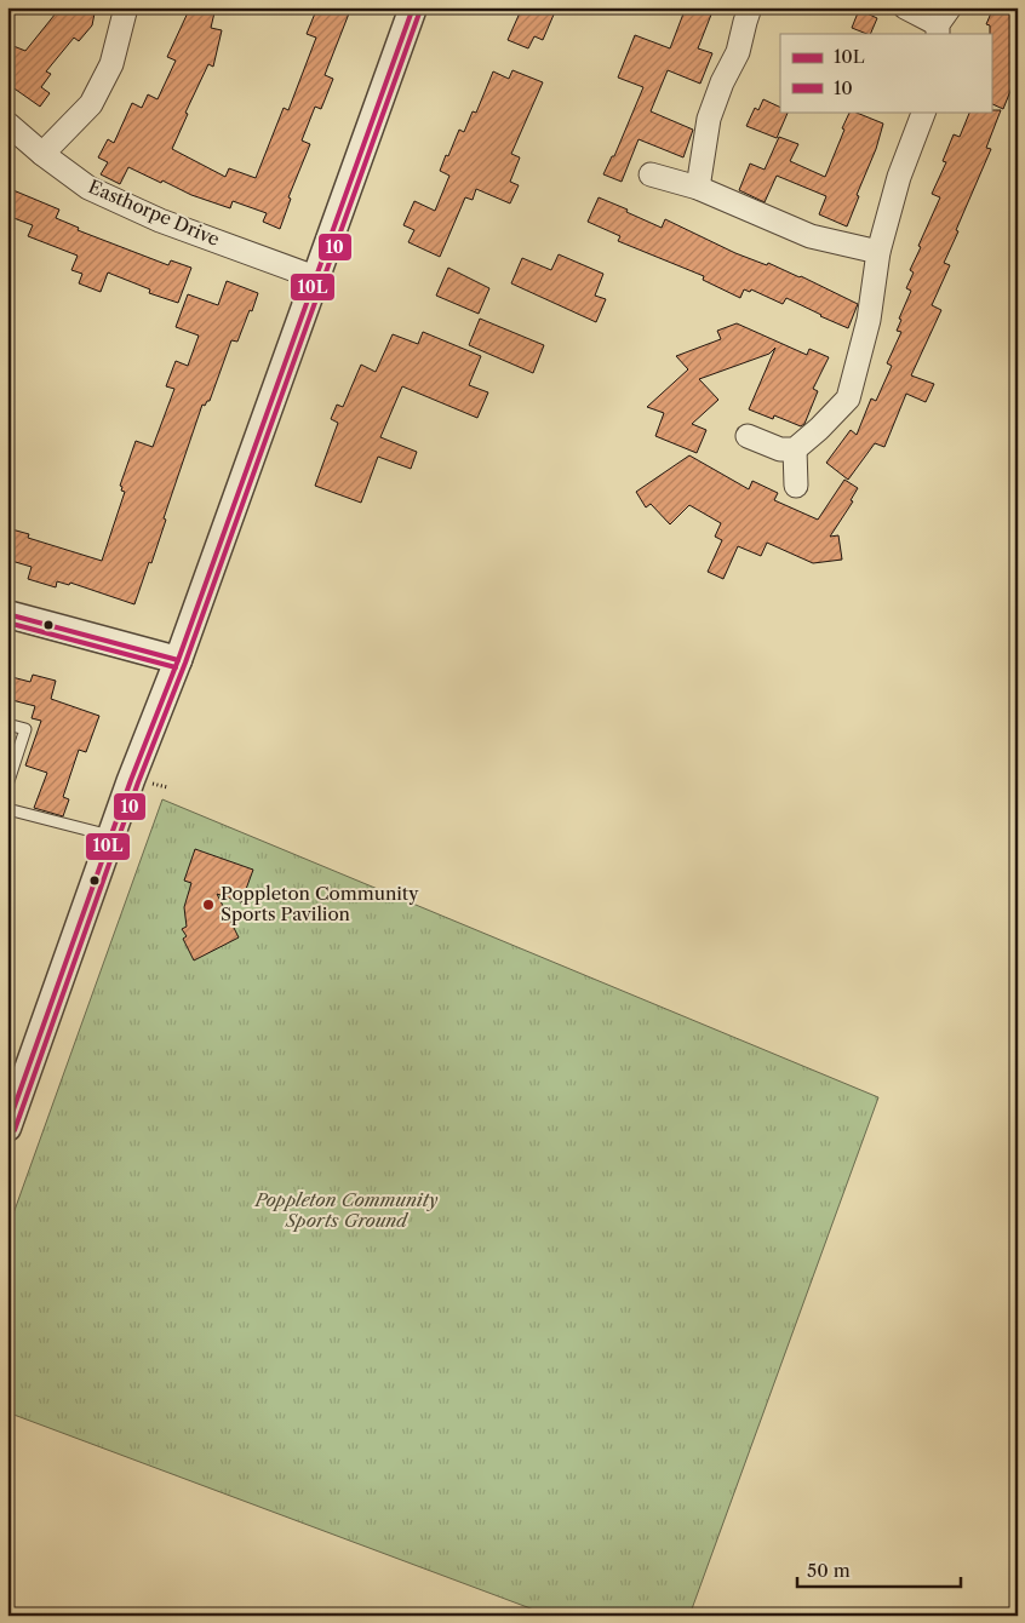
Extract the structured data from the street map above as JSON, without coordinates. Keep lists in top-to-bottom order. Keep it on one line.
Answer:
{"streets":{"street":["Easthorpe Drive"]},"parks":["Poppleton Community Sports Ground"],"places":["Poppleton Community Sports Pavilion"],"lines":["transit line 10L","transit line 10"],"legend":["10L","10"],"scale_bar":"50 m"}
